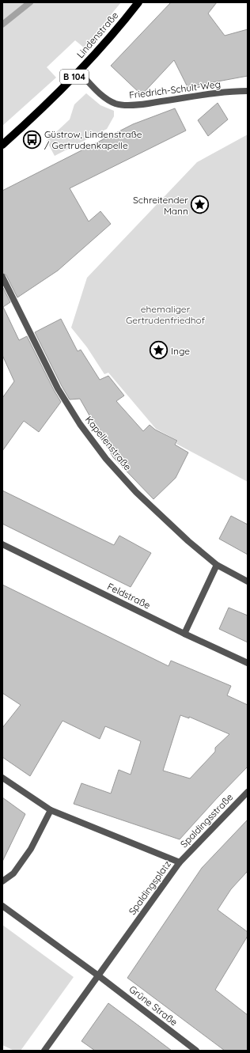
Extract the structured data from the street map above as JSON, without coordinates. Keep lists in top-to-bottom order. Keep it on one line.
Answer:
{"streets":{"main road":["Lindenstraße","B 104"],"street":["Friedrich-Schult-Weg","Kapellenstraße","Feldstraße","Spaldingsstraße","Spaldingsplatz","Grüne Straße"]},"crossings":[["Lindenstraße","Friedrich-Schult-Weg"],["Spaldingsstraße","Spaldingsplatz"],["Spaldingsplatz","Grüne Straße"]],"parks":["ehemaliger Gertrudenfriedhof"],"places":{"bus stop":["Güstrow, Lindenstraße / Gertrudenkapelle"],"place":["Schreitender Mann","Inge"]}}
